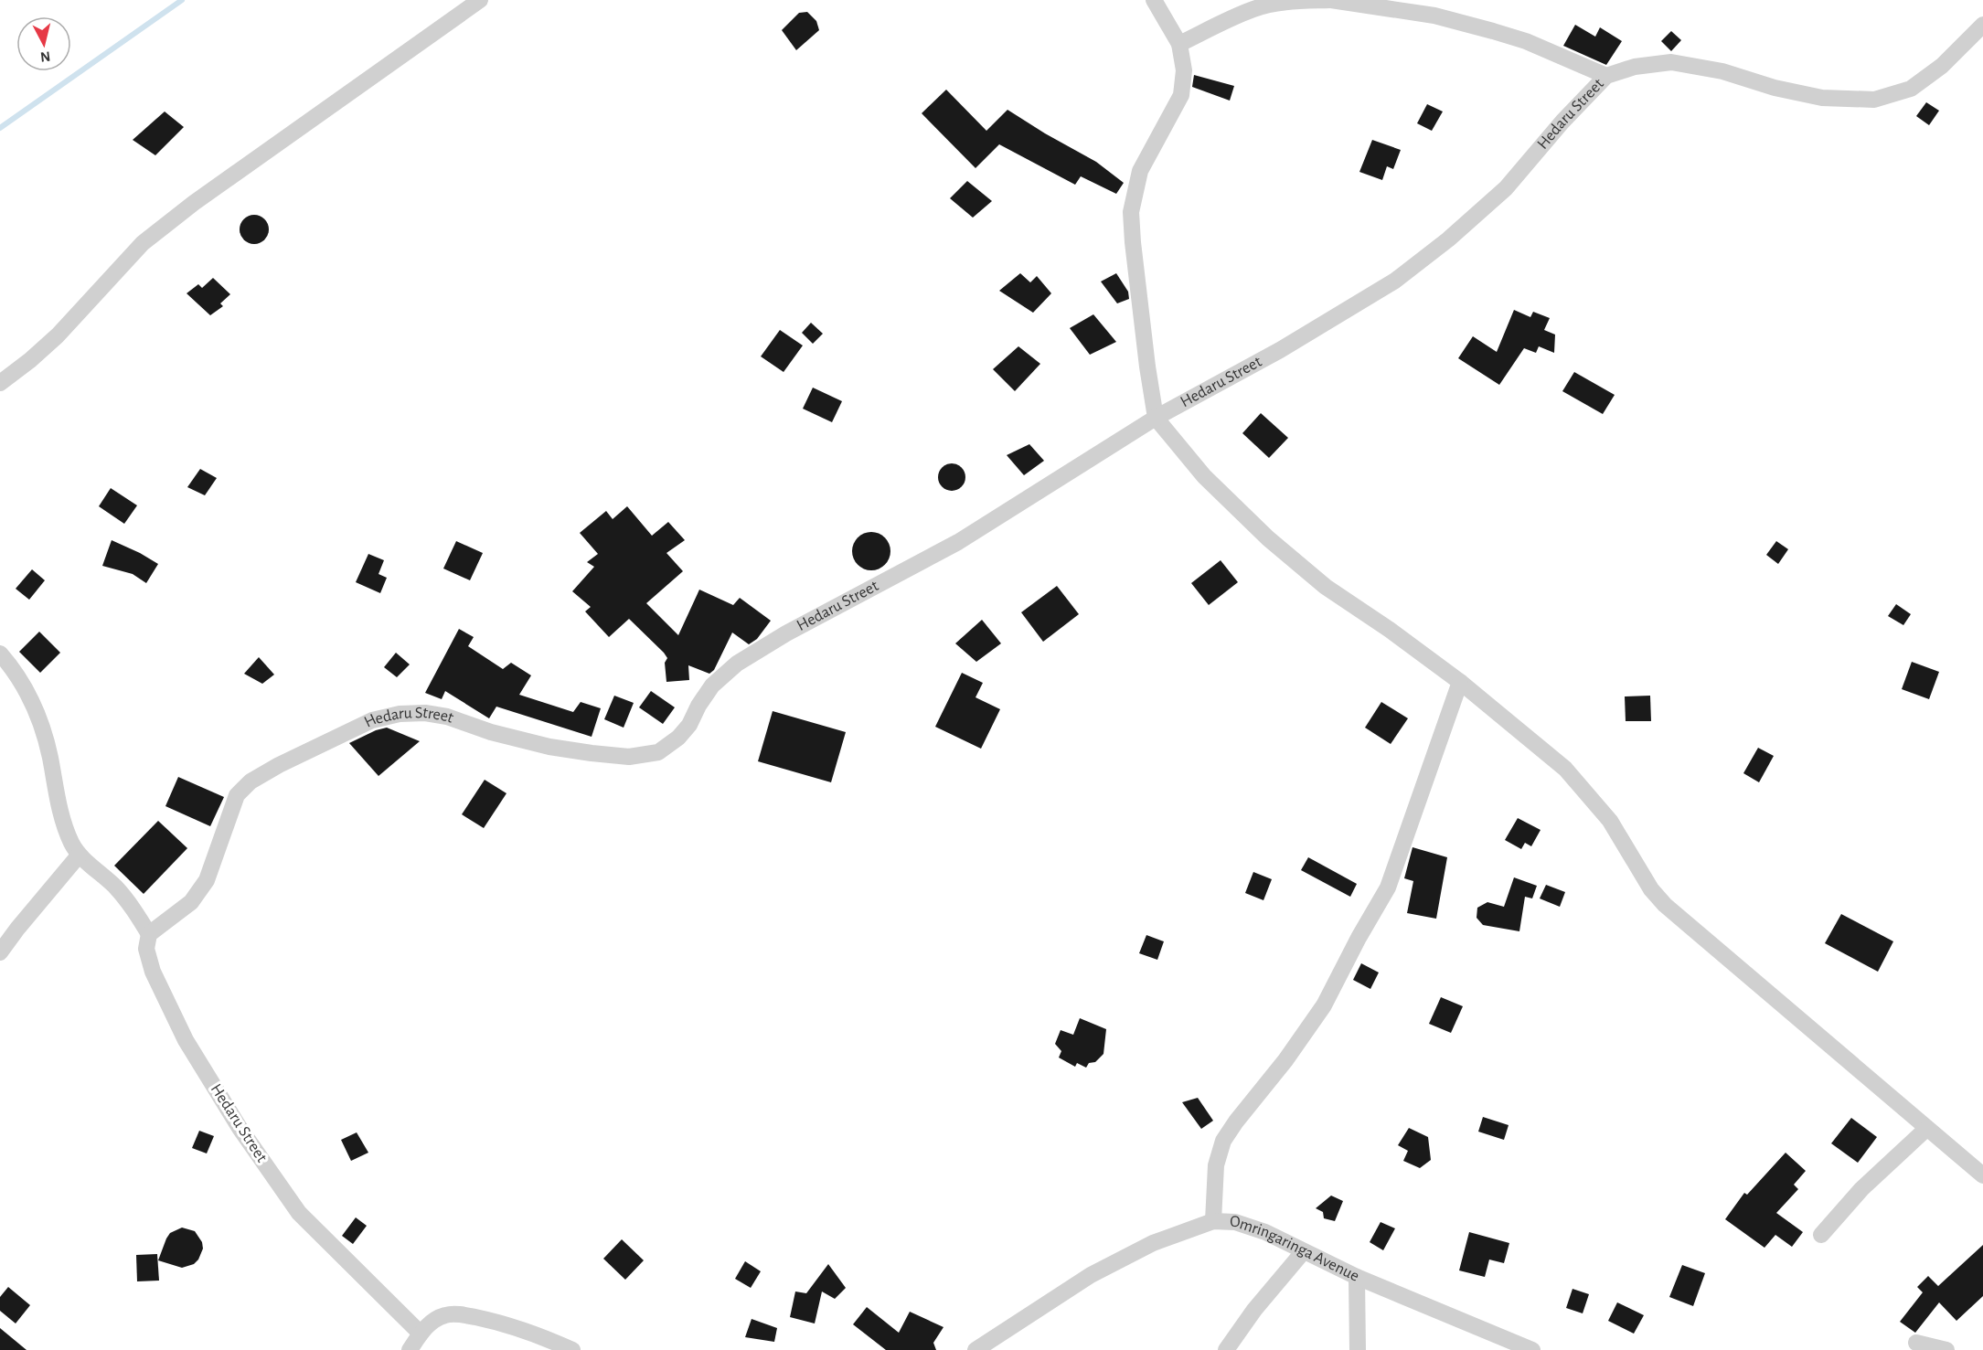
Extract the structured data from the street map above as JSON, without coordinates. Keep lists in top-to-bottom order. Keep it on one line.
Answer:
{"streets":{"street":["Hedaru Street","Omringaringa Avenue"]},"north":"bottom"}
